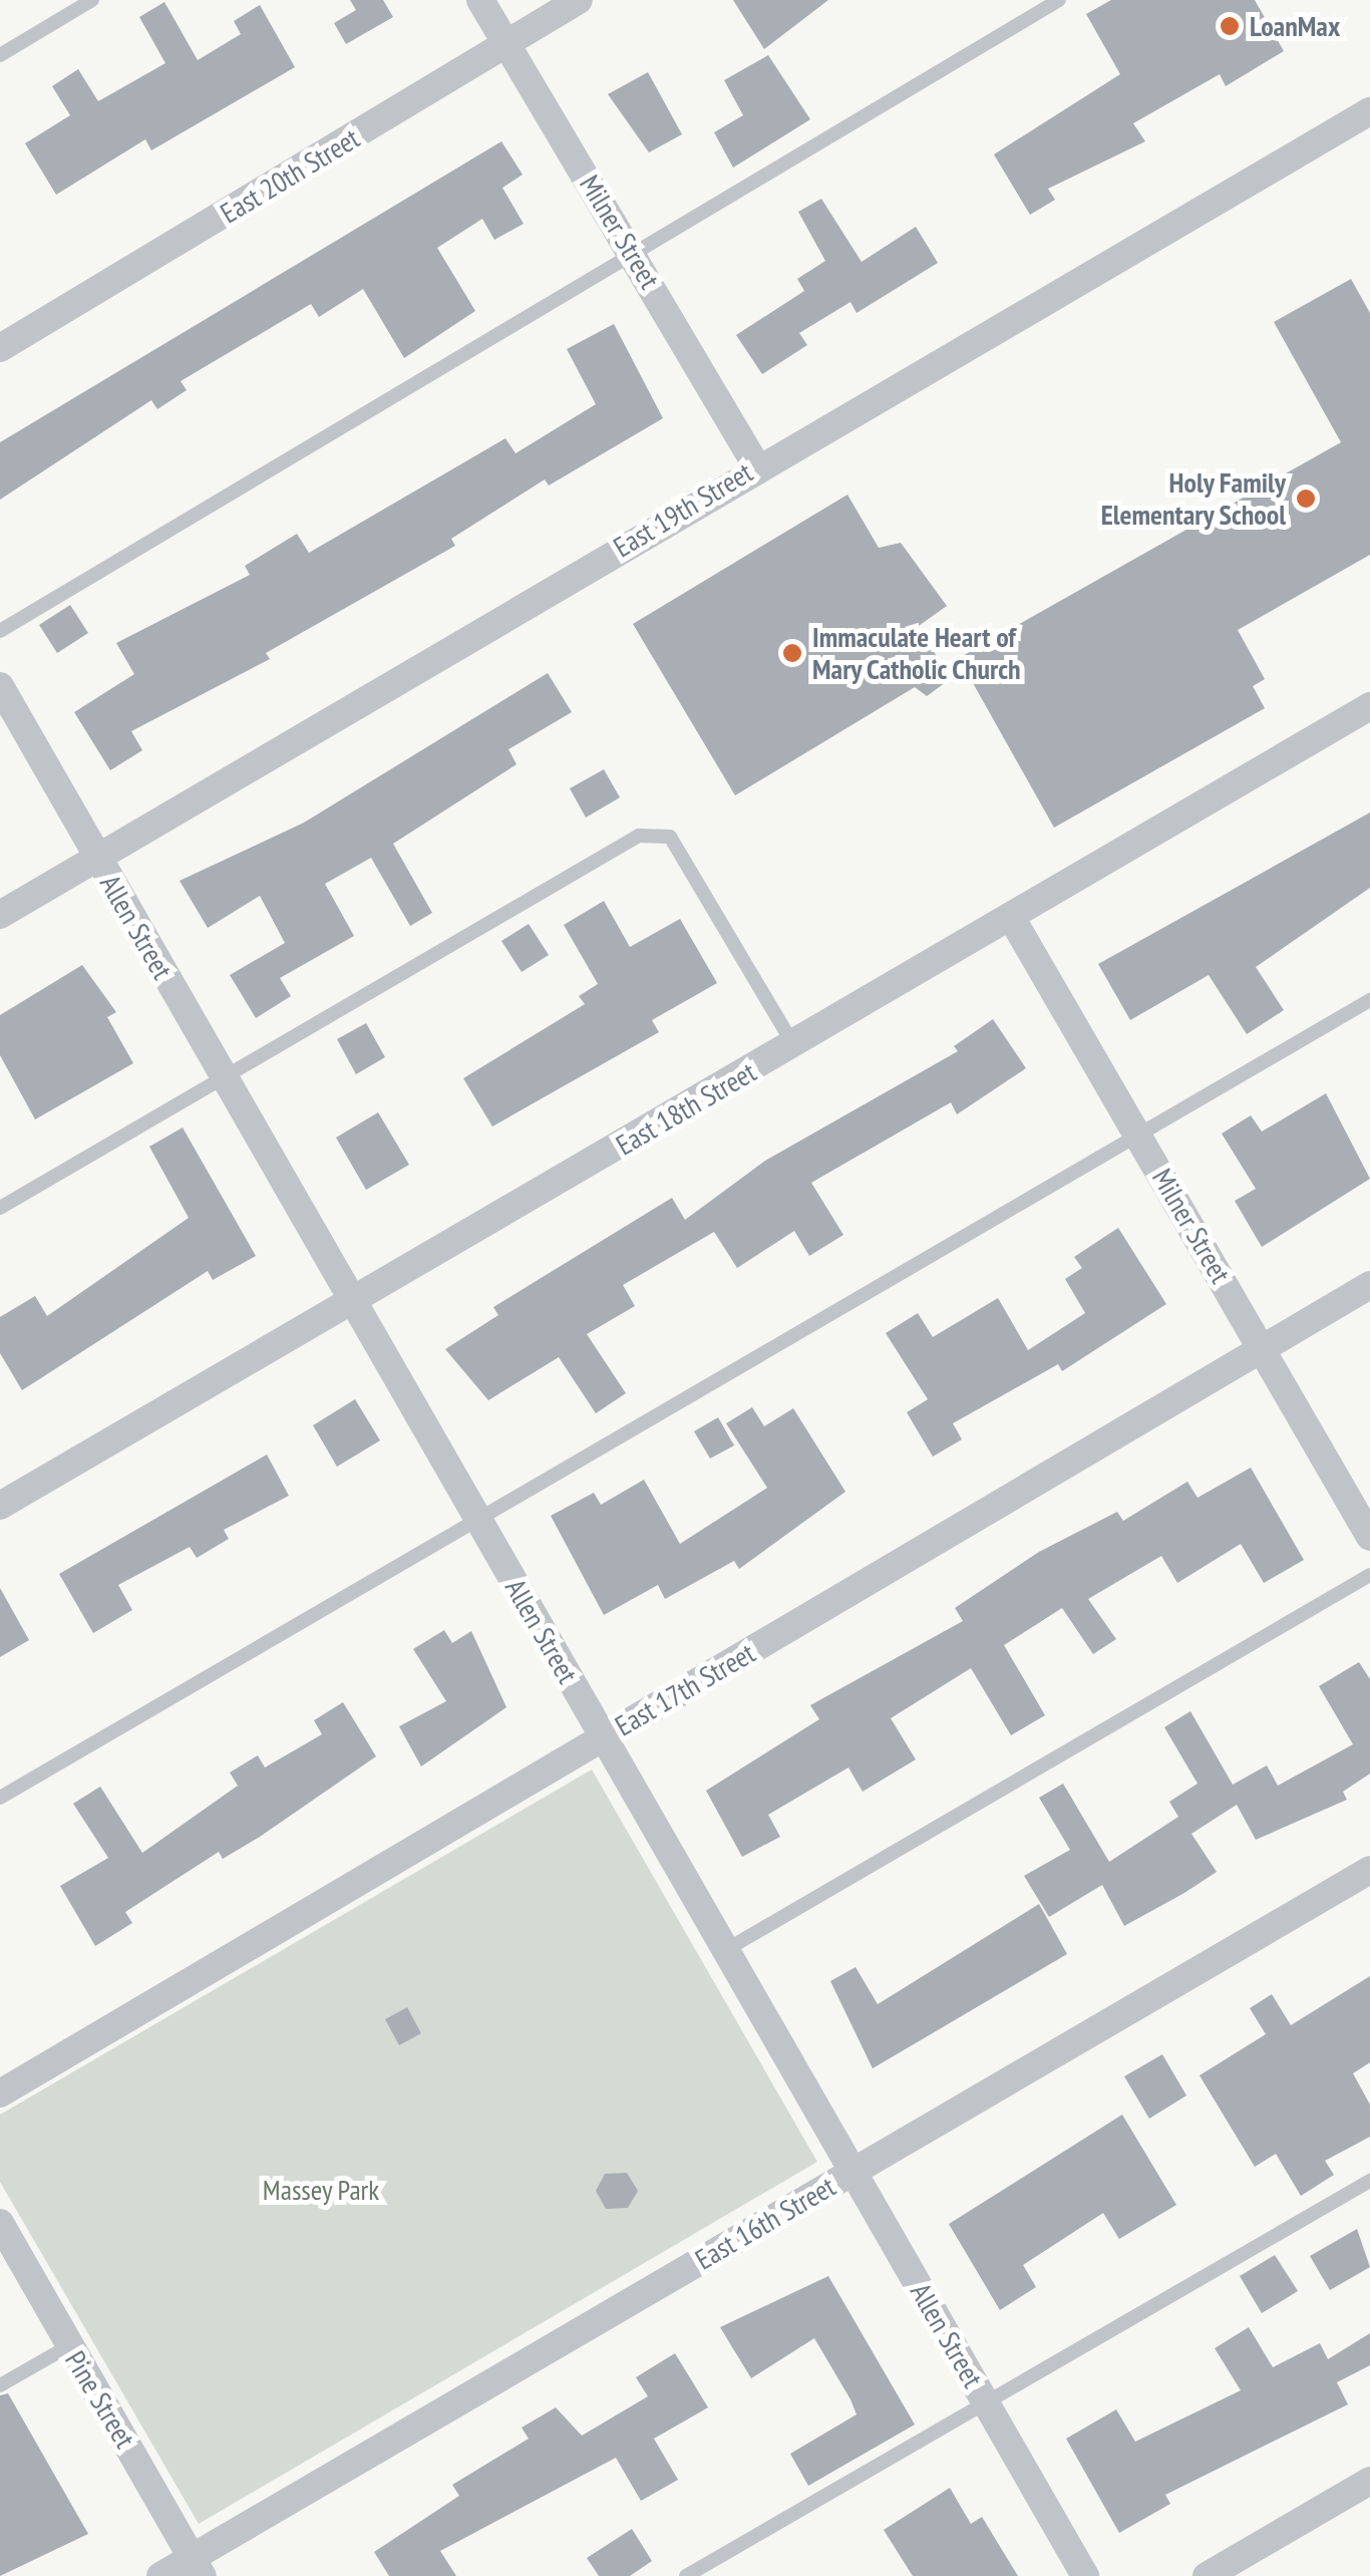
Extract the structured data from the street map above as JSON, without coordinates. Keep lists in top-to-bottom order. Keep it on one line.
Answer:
{"streets":{"street":["East 20th Street","Milner Street","East 19th Street","Allen Street","East 18th Street","East 17th Street","East 16th Street","Pine Street"]},"crossings":[["East 20th Street","Milner Street"],["Milner Street","East 19th Street"],["Milner Street","East 18th Street"],["Milner Street","East 17th Street"],["East 19th Street","Allen Street"],["Allen Street","East 18th Street"],["Allen Street","East 17th Street"],["Allen Street","East 16th Street"],["East 16th Street","Pine Street"]],"parks":["Massey Park"],"places":["LoanMax","Holy Family Elementary School","Immaculate Heart of Mary Catholic Church"]}
